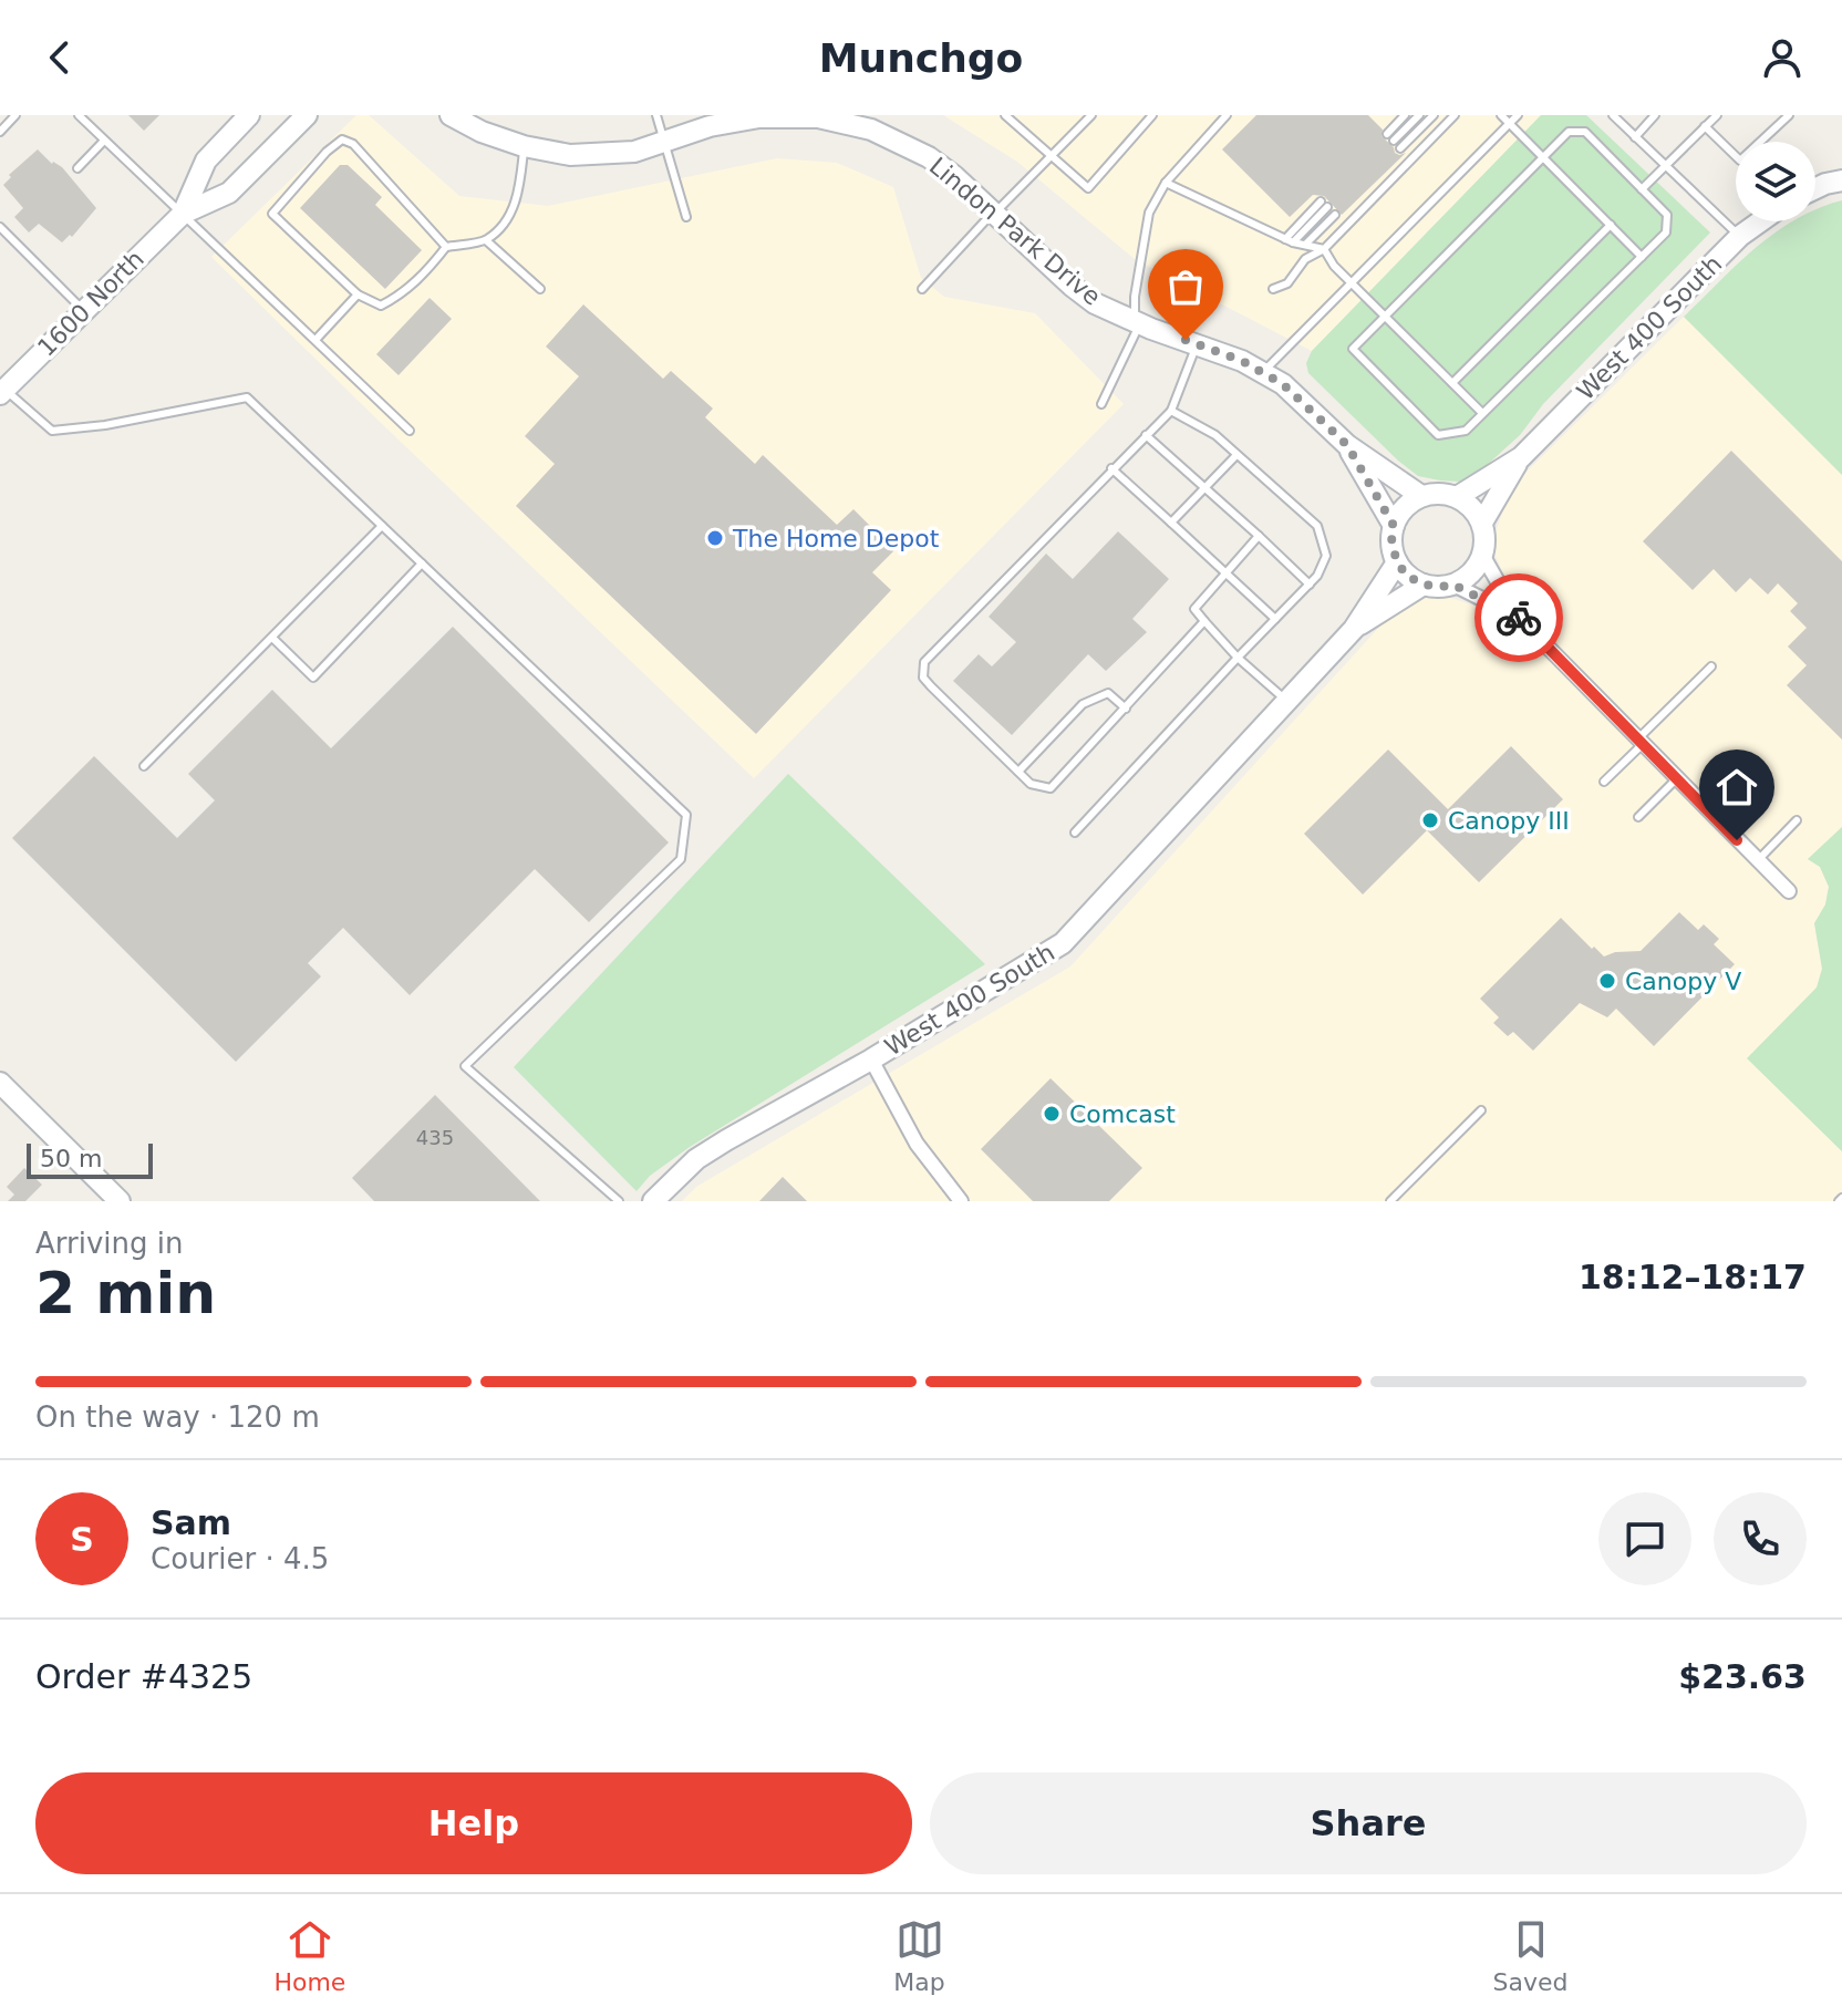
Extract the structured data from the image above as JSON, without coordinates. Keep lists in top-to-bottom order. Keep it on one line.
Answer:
{"streets":{"street":["Lindon Park Drive","1600 North","West 400 South"]},"crossings":[["Lindon Park Drive","West 400 South"]],"places":["The Home Depot","Canopy III","Canopy V","Comcast"],"house_numbers":["435"],"scale_bar":"50 m","page":{"header":"Munchgo","scale":"50 m","heading":["2 min","Arriving in","18:12–18:17"],"panel":["Sam","Courier · 4.5","Order #4325","$23.63"],"bar":"On the way · 120 m","round":"S","buttons":["Help","Share"],"tabs":["Home","Map","Saved"]}}
